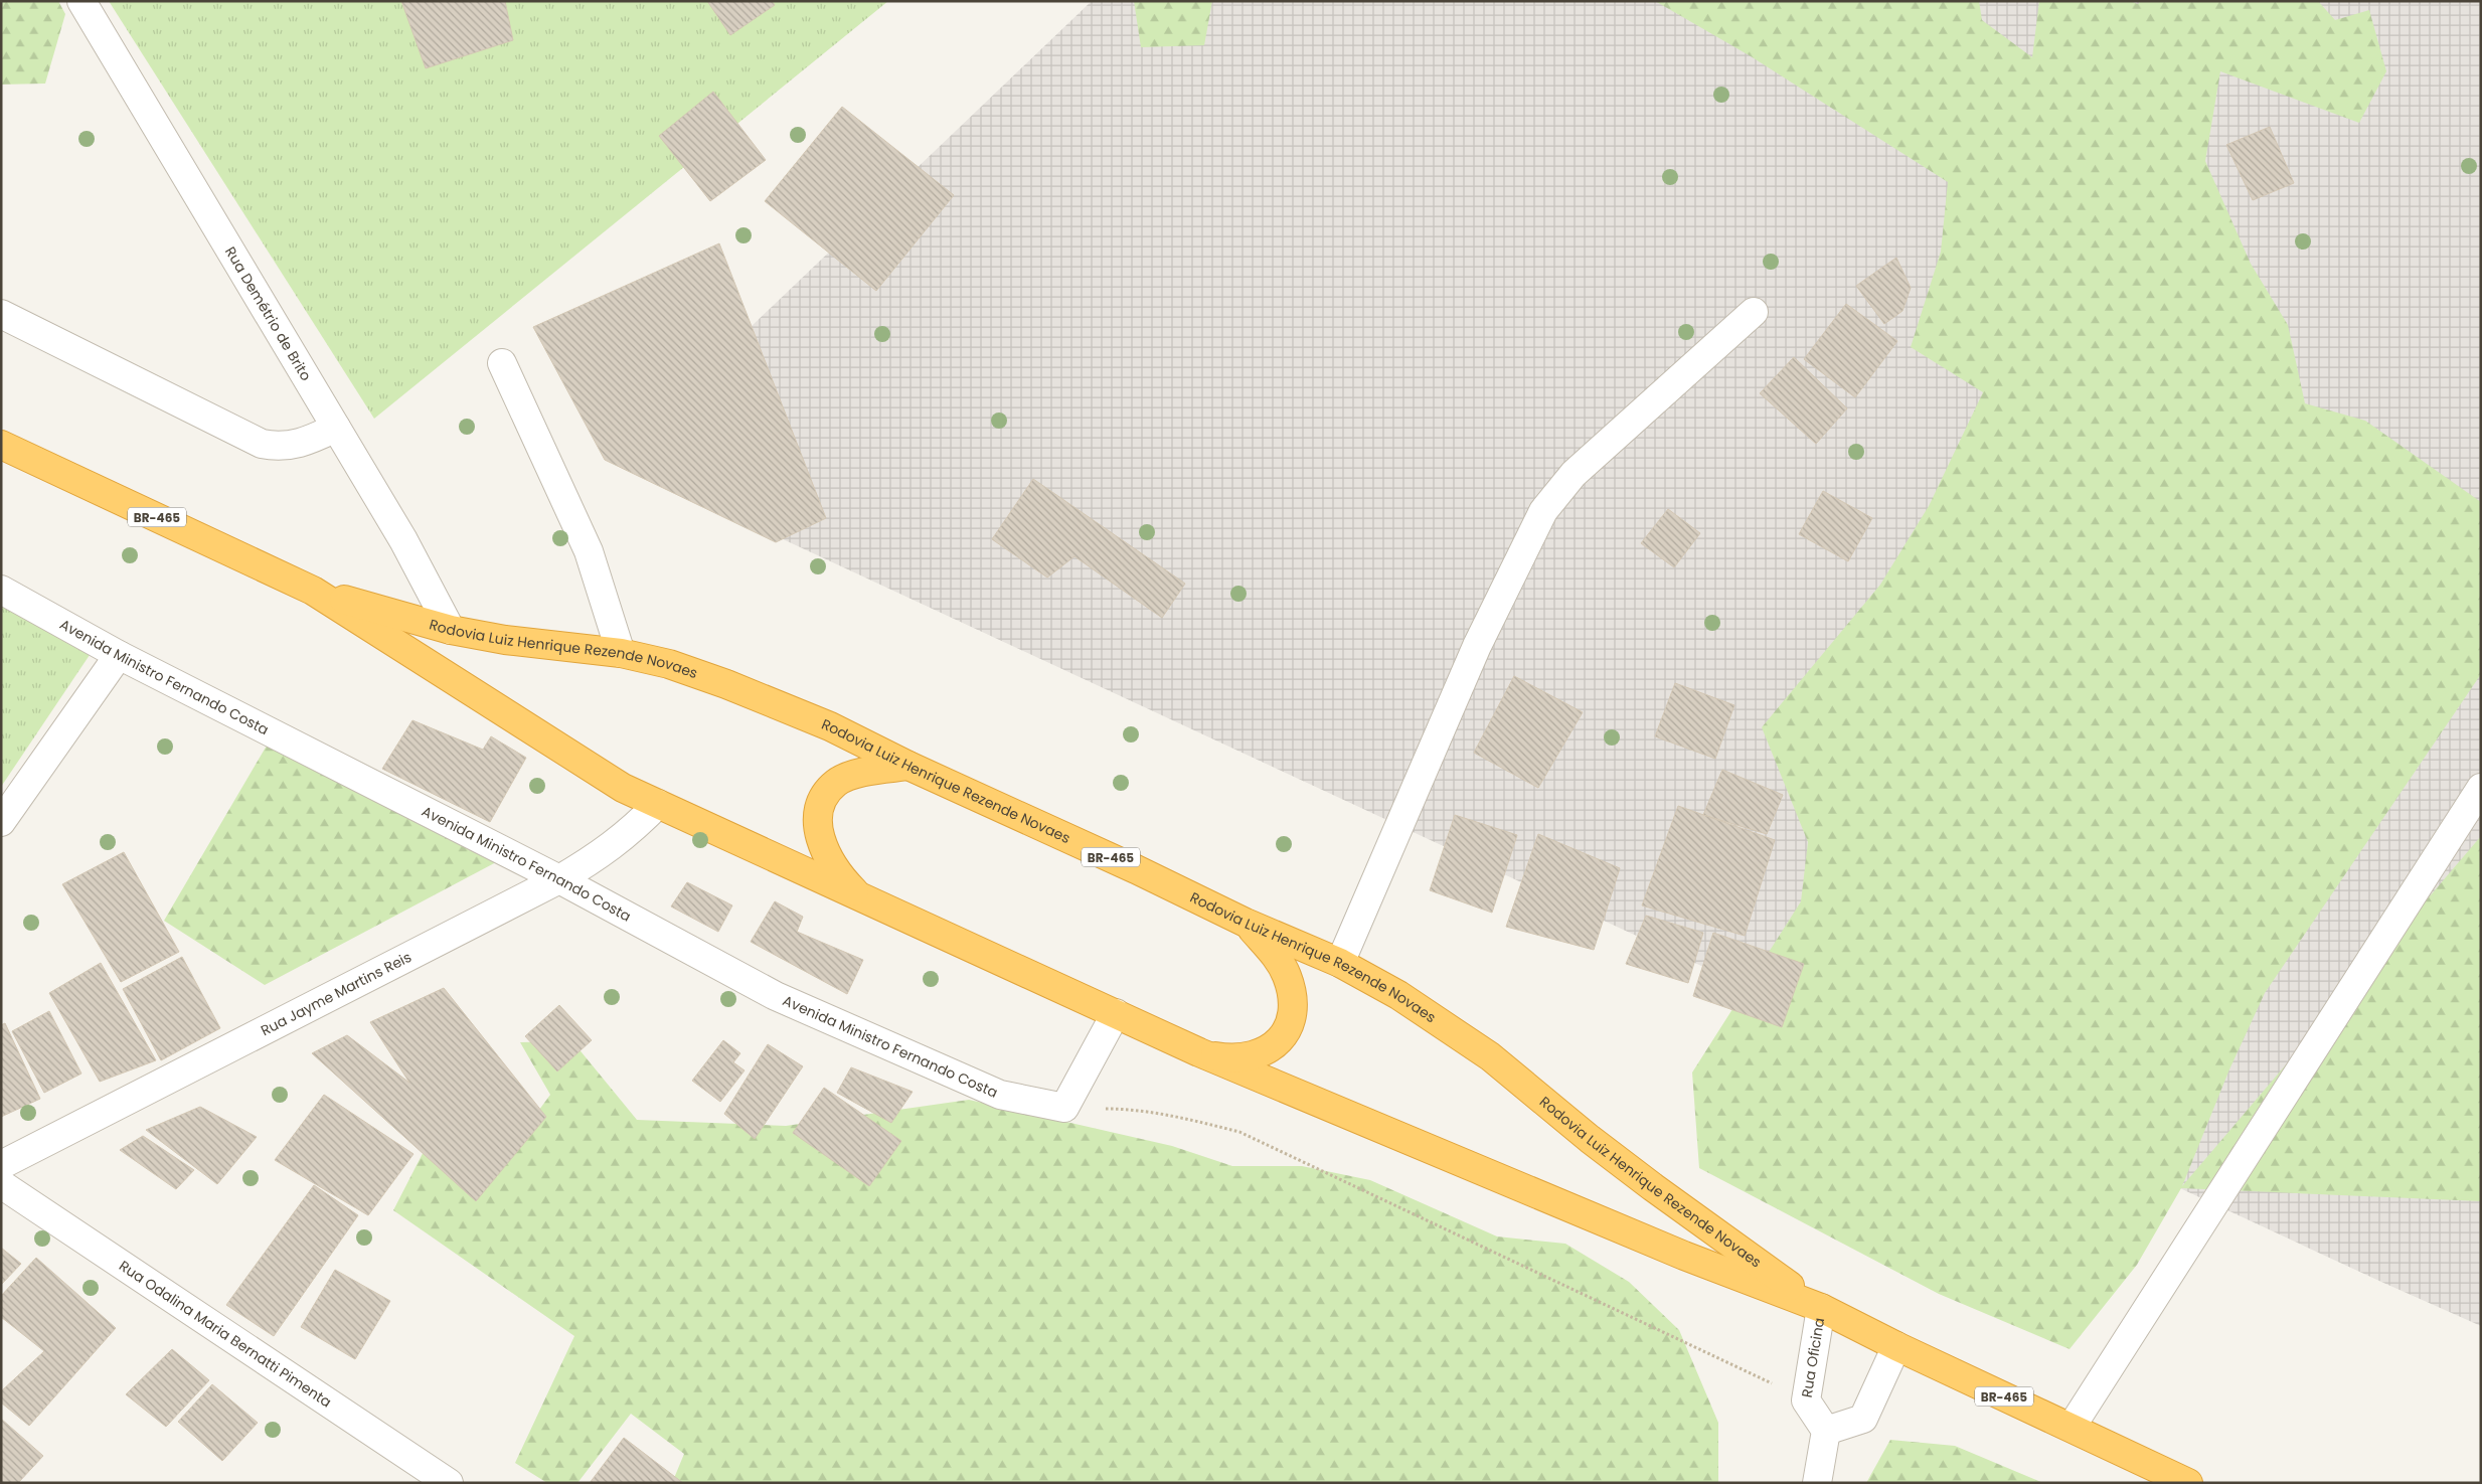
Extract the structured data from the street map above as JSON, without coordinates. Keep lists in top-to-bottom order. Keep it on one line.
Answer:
{"streets":{"highway":["BR-465","Rodovia Luiz Henrique Rezende Novaes"],"street":["Rua Demétrio de Brito","Avenida Ministro Fernando Costa","Rua Jayme Martins Reis","Rua Odalina Maria Bernatti Pimenta","Rua Oficina"]},"crossings":[["Rua Demétrio de Brito","Rodovia Luiz Henrique Rezende Novaes"],["Rodovia Luiz Henrique Rezende Novaes","Rua Jayme Martins Reis"],["Rodovia Luiz Henrique Rezende Novaes","Rua Oficina"],["Avenida Ministro Fernando Costa","Rua Jayme Martins Reis"]]}
